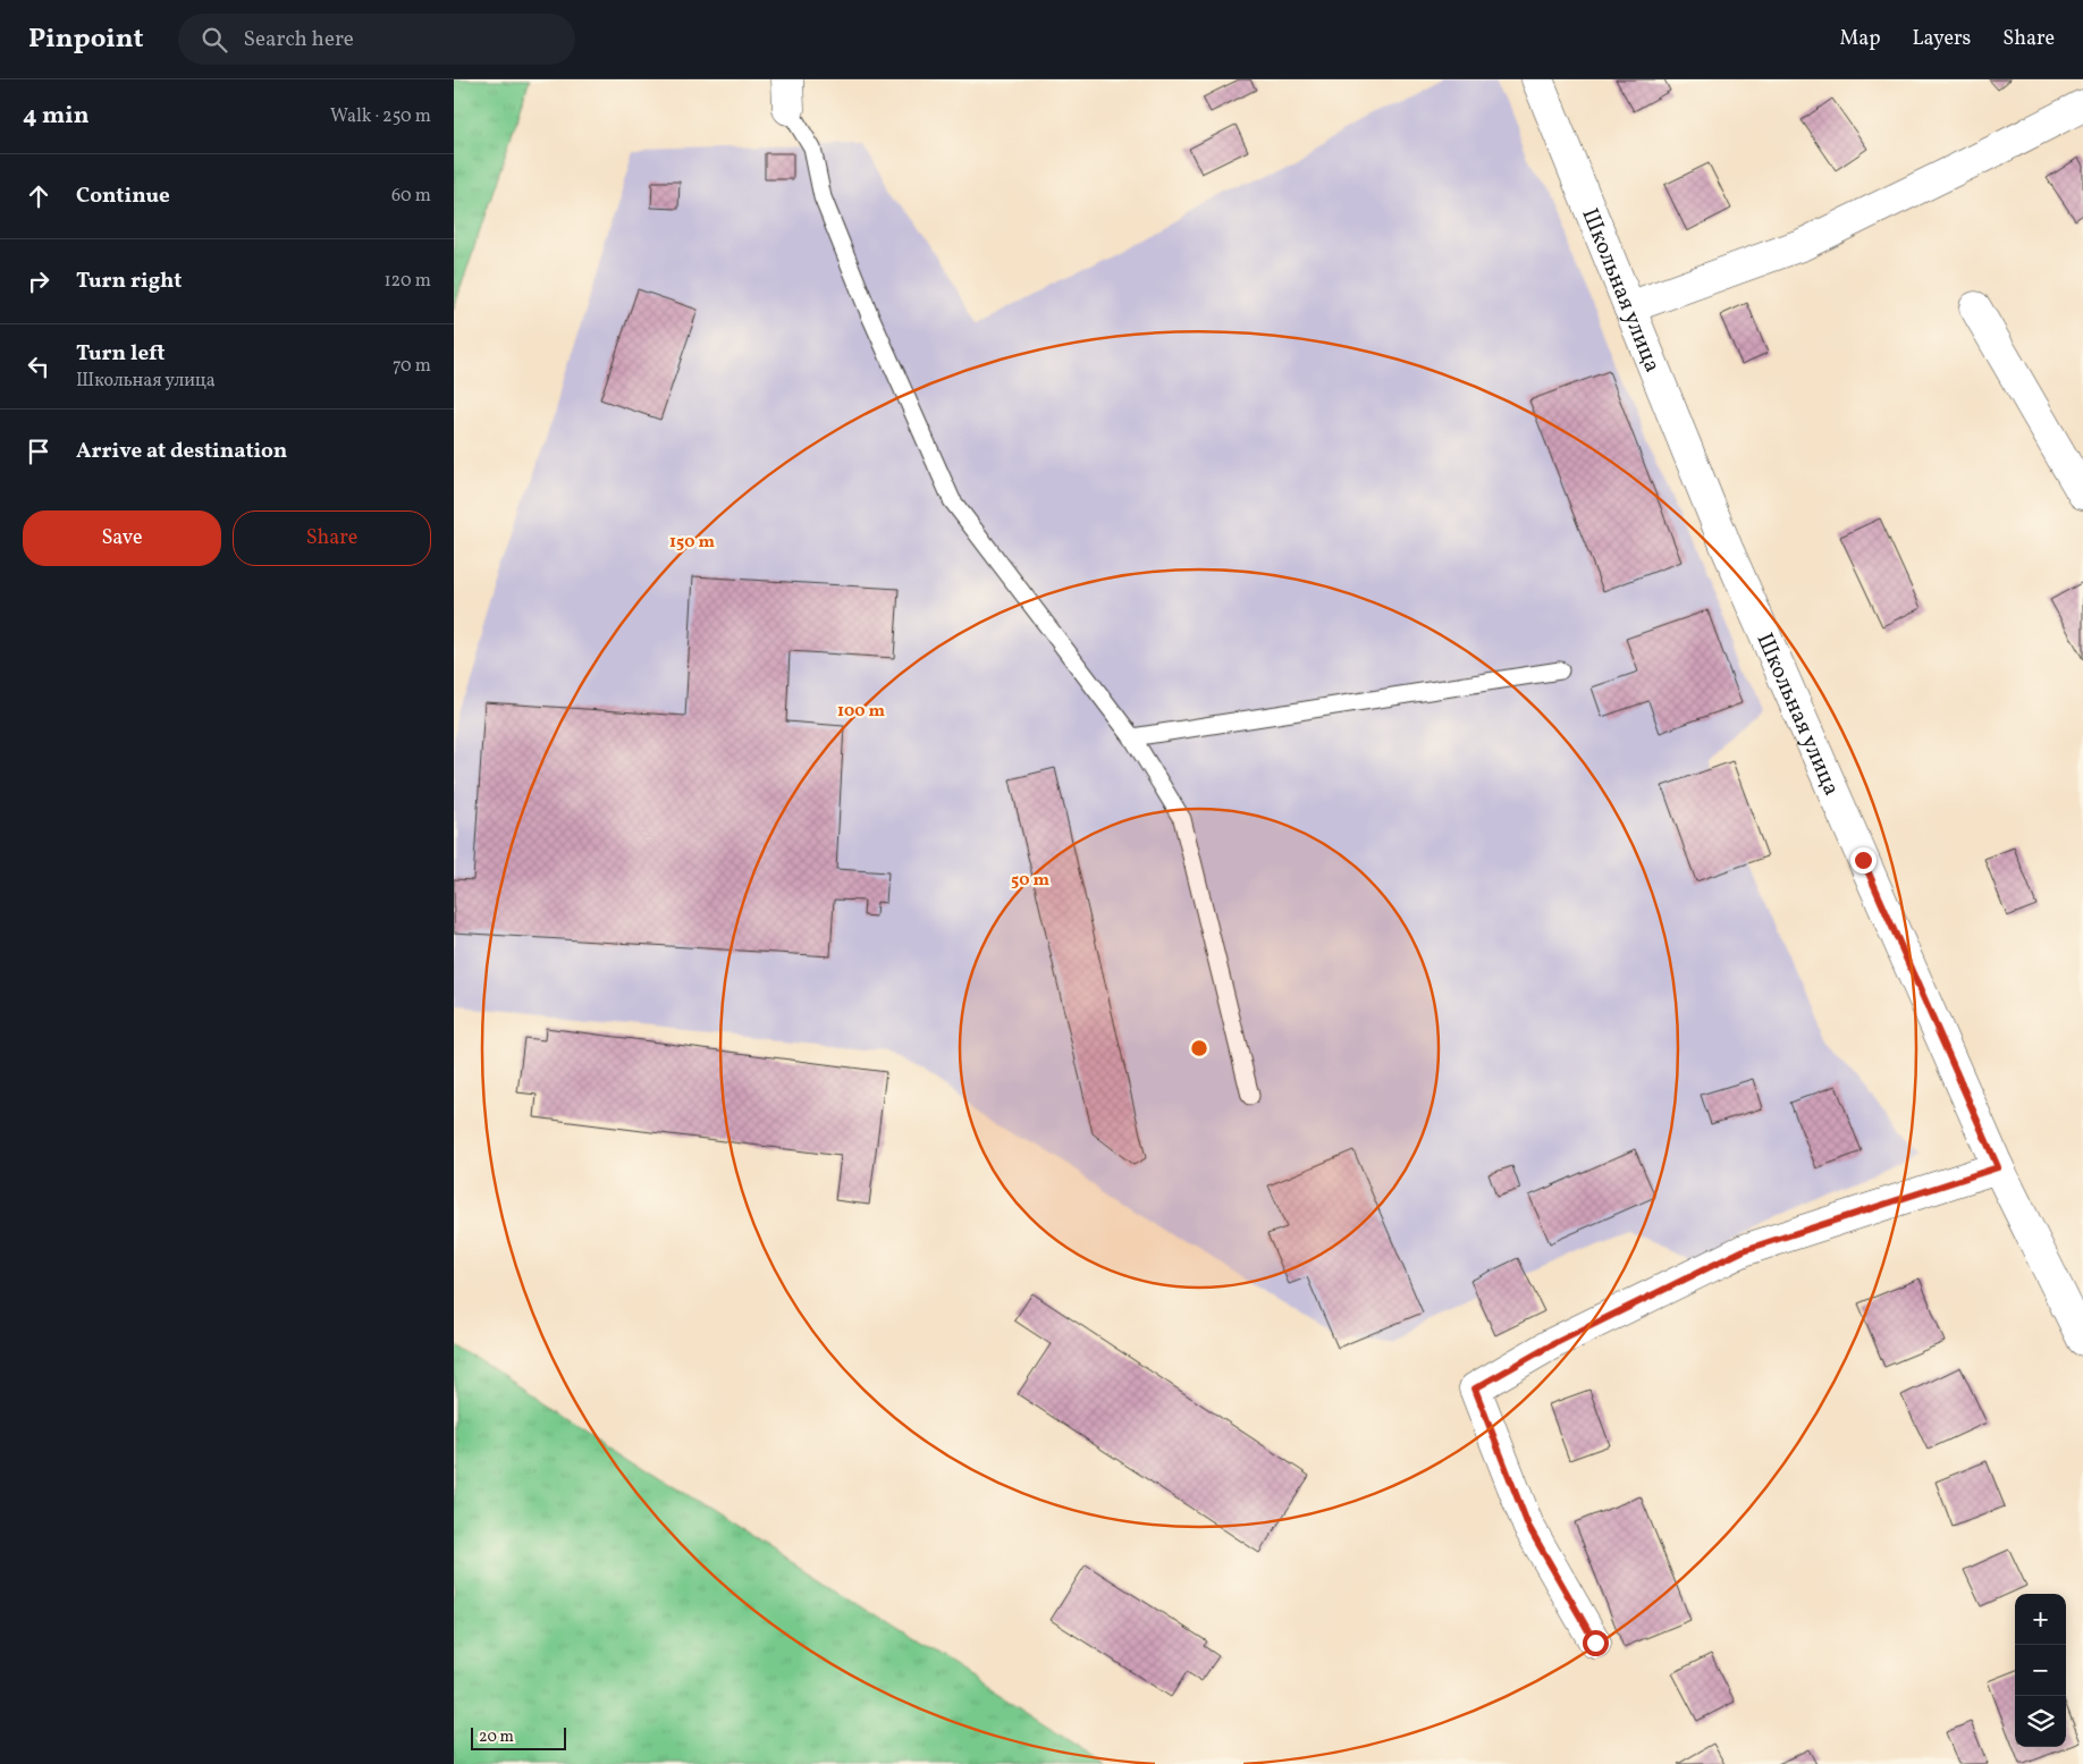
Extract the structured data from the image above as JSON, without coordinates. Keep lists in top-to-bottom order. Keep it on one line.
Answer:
{"streets":{"street":["Школьная улица"]},"scale_bar":"20 m","page":{"header":"Pinpoint","search":"Search here","nav":["Map","Layers","Share"],"heading":["4 min","Walk · 250 m"],"list":[["Continue","60 m"],["Turn right","120 m"],["Turn left","Школьная улица","70 m"],"Arrive at destination"],"buttons":["Save","Share"],"map_buttons":["+","−"],"scale":"20 m"},"rings":["150 m","100 m","50 m"]}
